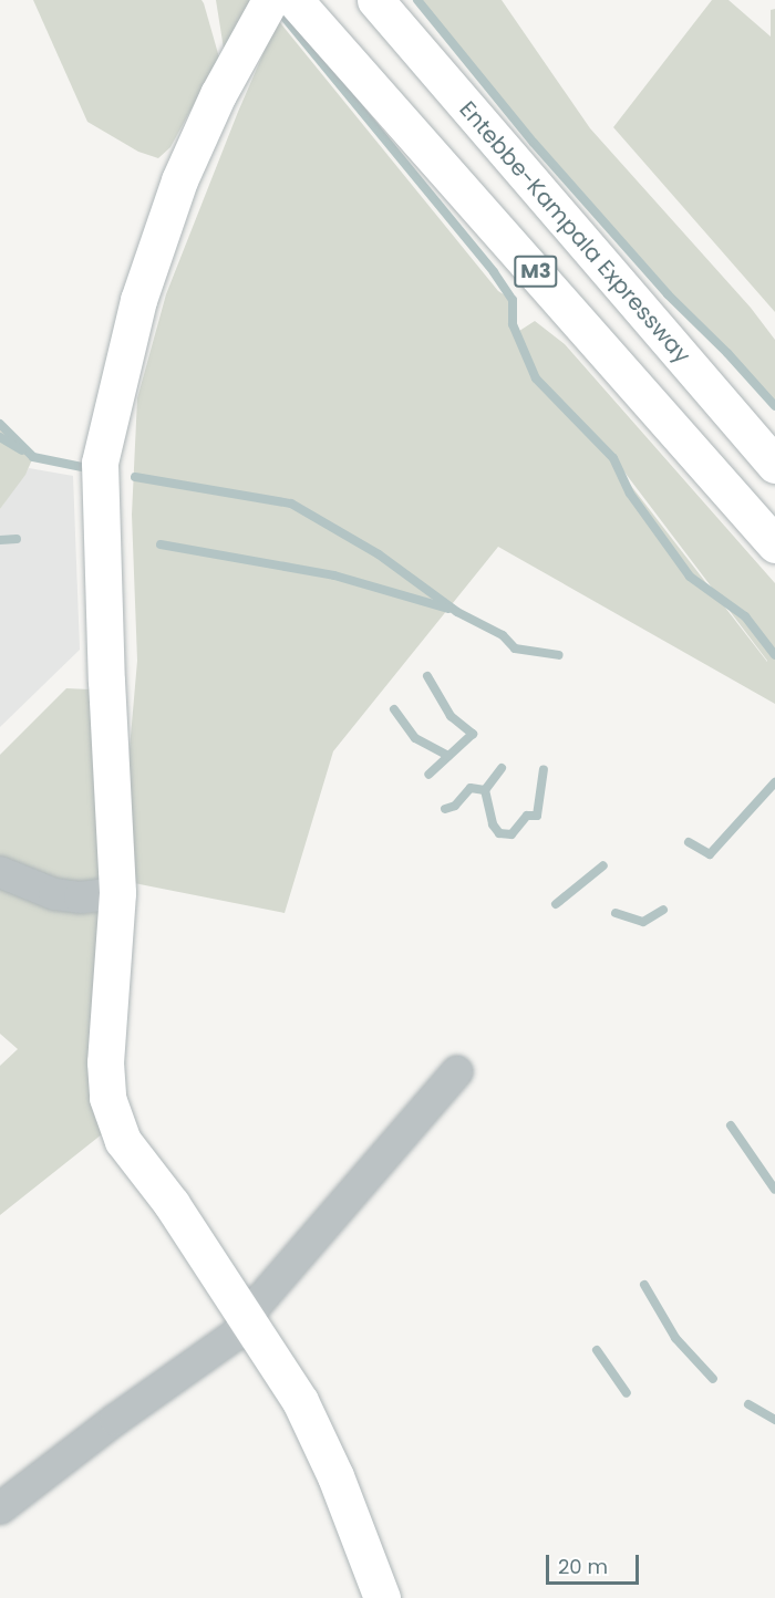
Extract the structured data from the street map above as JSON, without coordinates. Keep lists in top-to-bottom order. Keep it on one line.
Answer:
{"streets":{"main road":["Entebbe-Kampala Expressway","M3"]},"scale_bar":"20 m"}
